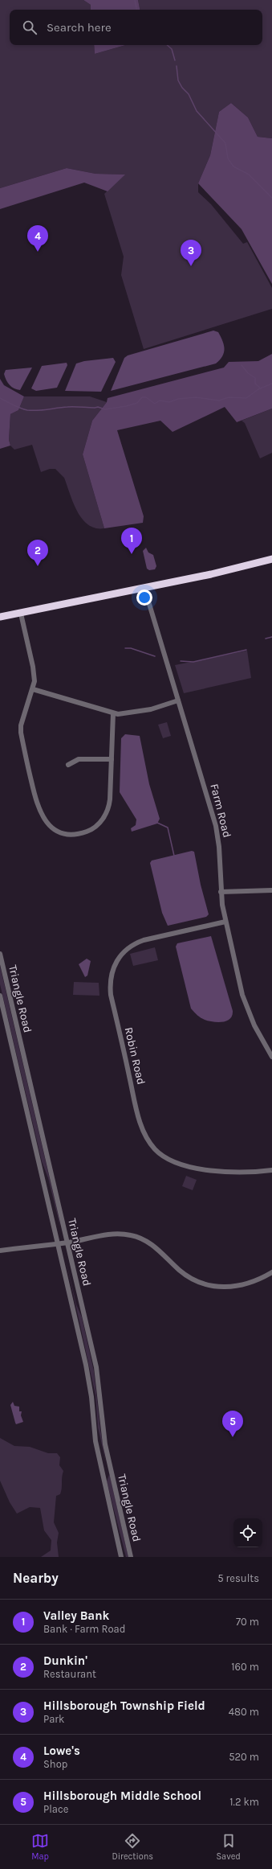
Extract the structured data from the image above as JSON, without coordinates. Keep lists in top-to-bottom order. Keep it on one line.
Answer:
{"streets":{"street":["Farm Road","Triangle Road","Robin Road"]},"crossings":[["Farm Road","Robin Road"]],"page":{"search":"Search here","pins":["4","3","1","2","5"],"heading":["Nearby","5 results"],"list":[{"mark":"1","name":"Valley Bank","note":"Bank · Farm Road","value":"70 m"},{"mark":"2","name":"Dunkin'","note":"Restaurant","value":"160 m"},{"mark":"3","name":"Hillsborough Township Field","note":"Park","value":"480 m"},{"mark":"4","name":"Lowe's","note":"Shop","value":"520 m"},{"mark":"5","name":"Hillsborough Middle School","note":"Place","value":"1.2 km"}],"nav":["Map","Directions","Saved"]}}
